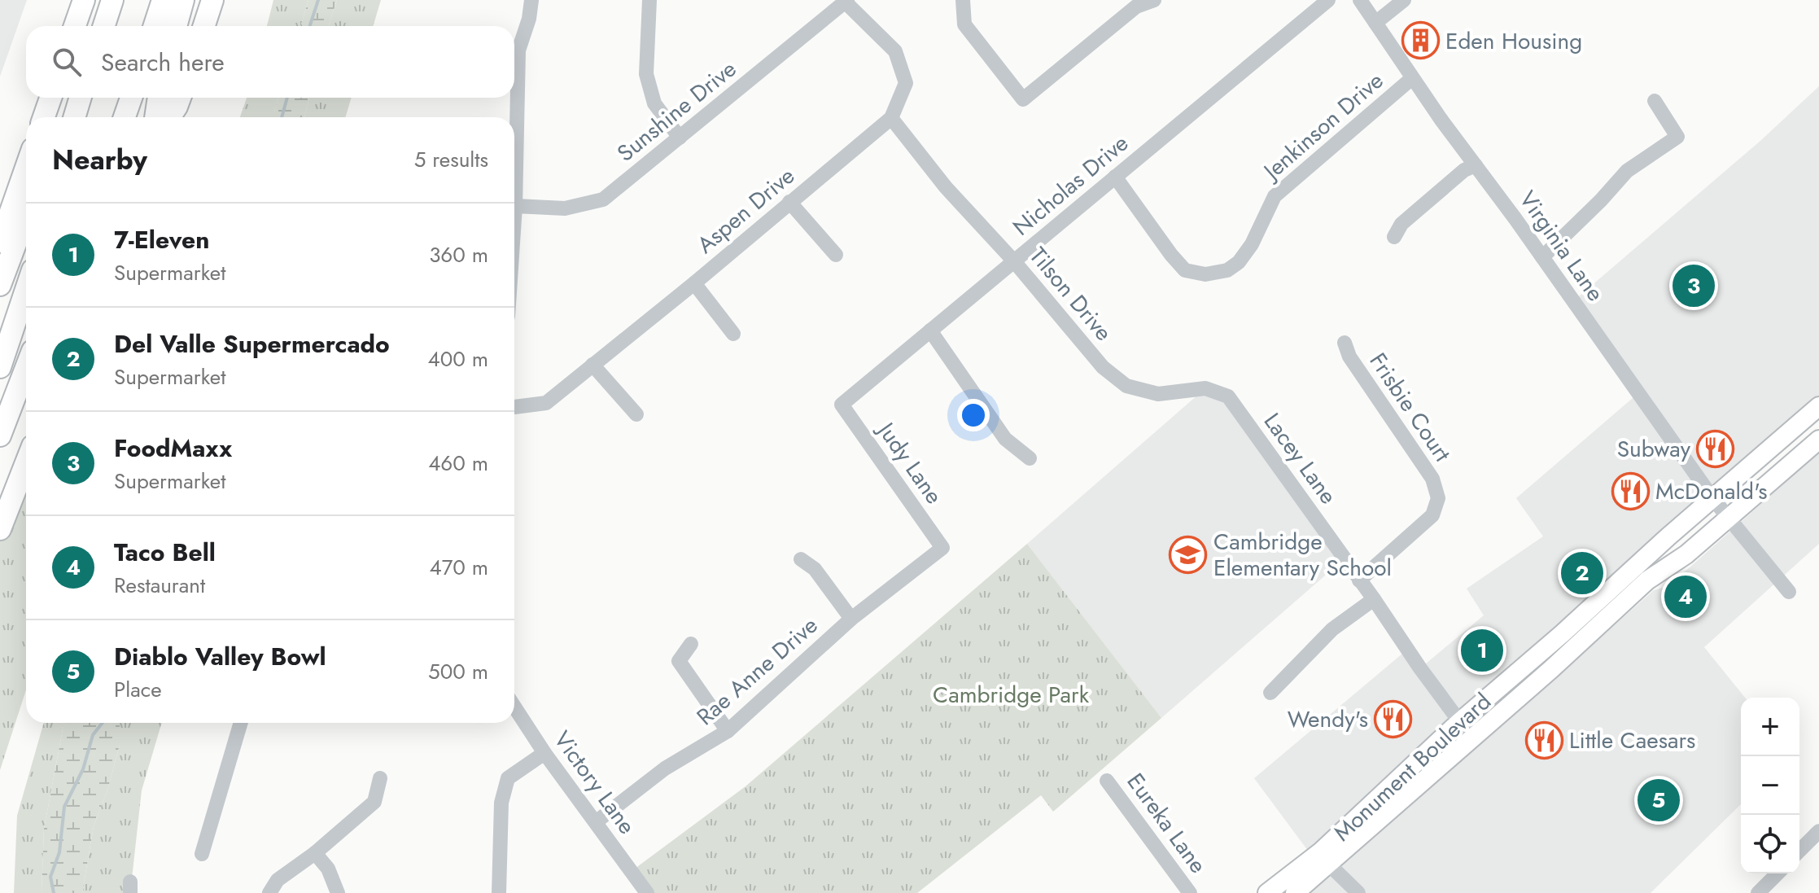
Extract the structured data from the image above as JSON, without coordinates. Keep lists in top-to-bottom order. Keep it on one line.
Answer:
{"streets":{"main road":["Monument Boulevard"],"street":["Sunshine Drive","Jenkinson Drive","Nicholas Drive","Aspen Drive","Virginia Lane","Tilson Drive","Frisbie Court","Lacey Lane","Judy Lane","Rae Anne Drive","Victory Lane","Eureka Lane"]},"crossings":[["Sunshine Drive","Aspen Drive"],["Jenkinson Drive","Nicholas Drive"],["Jenkinson Drive","Virginia Lane"],["Nicholas Drive","Tilson Drive"],["Nicholas Drive","Judy Lane"],["Aspen Drive","Tilson Drive"],["Virginia Lane","Monument Boulevard"],["Tilson Drive","Lacey Lane"],["Frisbie Court","Lacey Lane"],["Lacey Lane","Monument Boulevard"],["Judy Lane","Rae Anne Drive"],["Rae Anne Drive","Victory Lane"]],"parks":["Cambridge Park"],"places":{"building":["Eden Housing"],"restaurant":["Subway","McDonald's","Wendy's","Little Caesars"],"school or university":["Cambridge Elementary School"]},"page":{"search":"Search here","heading":["Nearby","5 results"],"list":[{"mark":"1","name":"7-Eleven","note":"Supermarket","value":"360 m"},{"mark":"2","name":"Del Valle Supermercado","note":"Supermarket","value":"400 m"},{"mark":"3","name":"FoodMaxx","note":"Supermarket","value":"460 m"},{"mark":"4","name":"Taco Bell","note":"Restaurant","value":"470 m"},{"mark":"5","name":"Diablo Valley Bowl","note":"Place","value":"500 m"}],"pins":["3","2","4","1","5"],"map_buttons":["+","−"]}}
